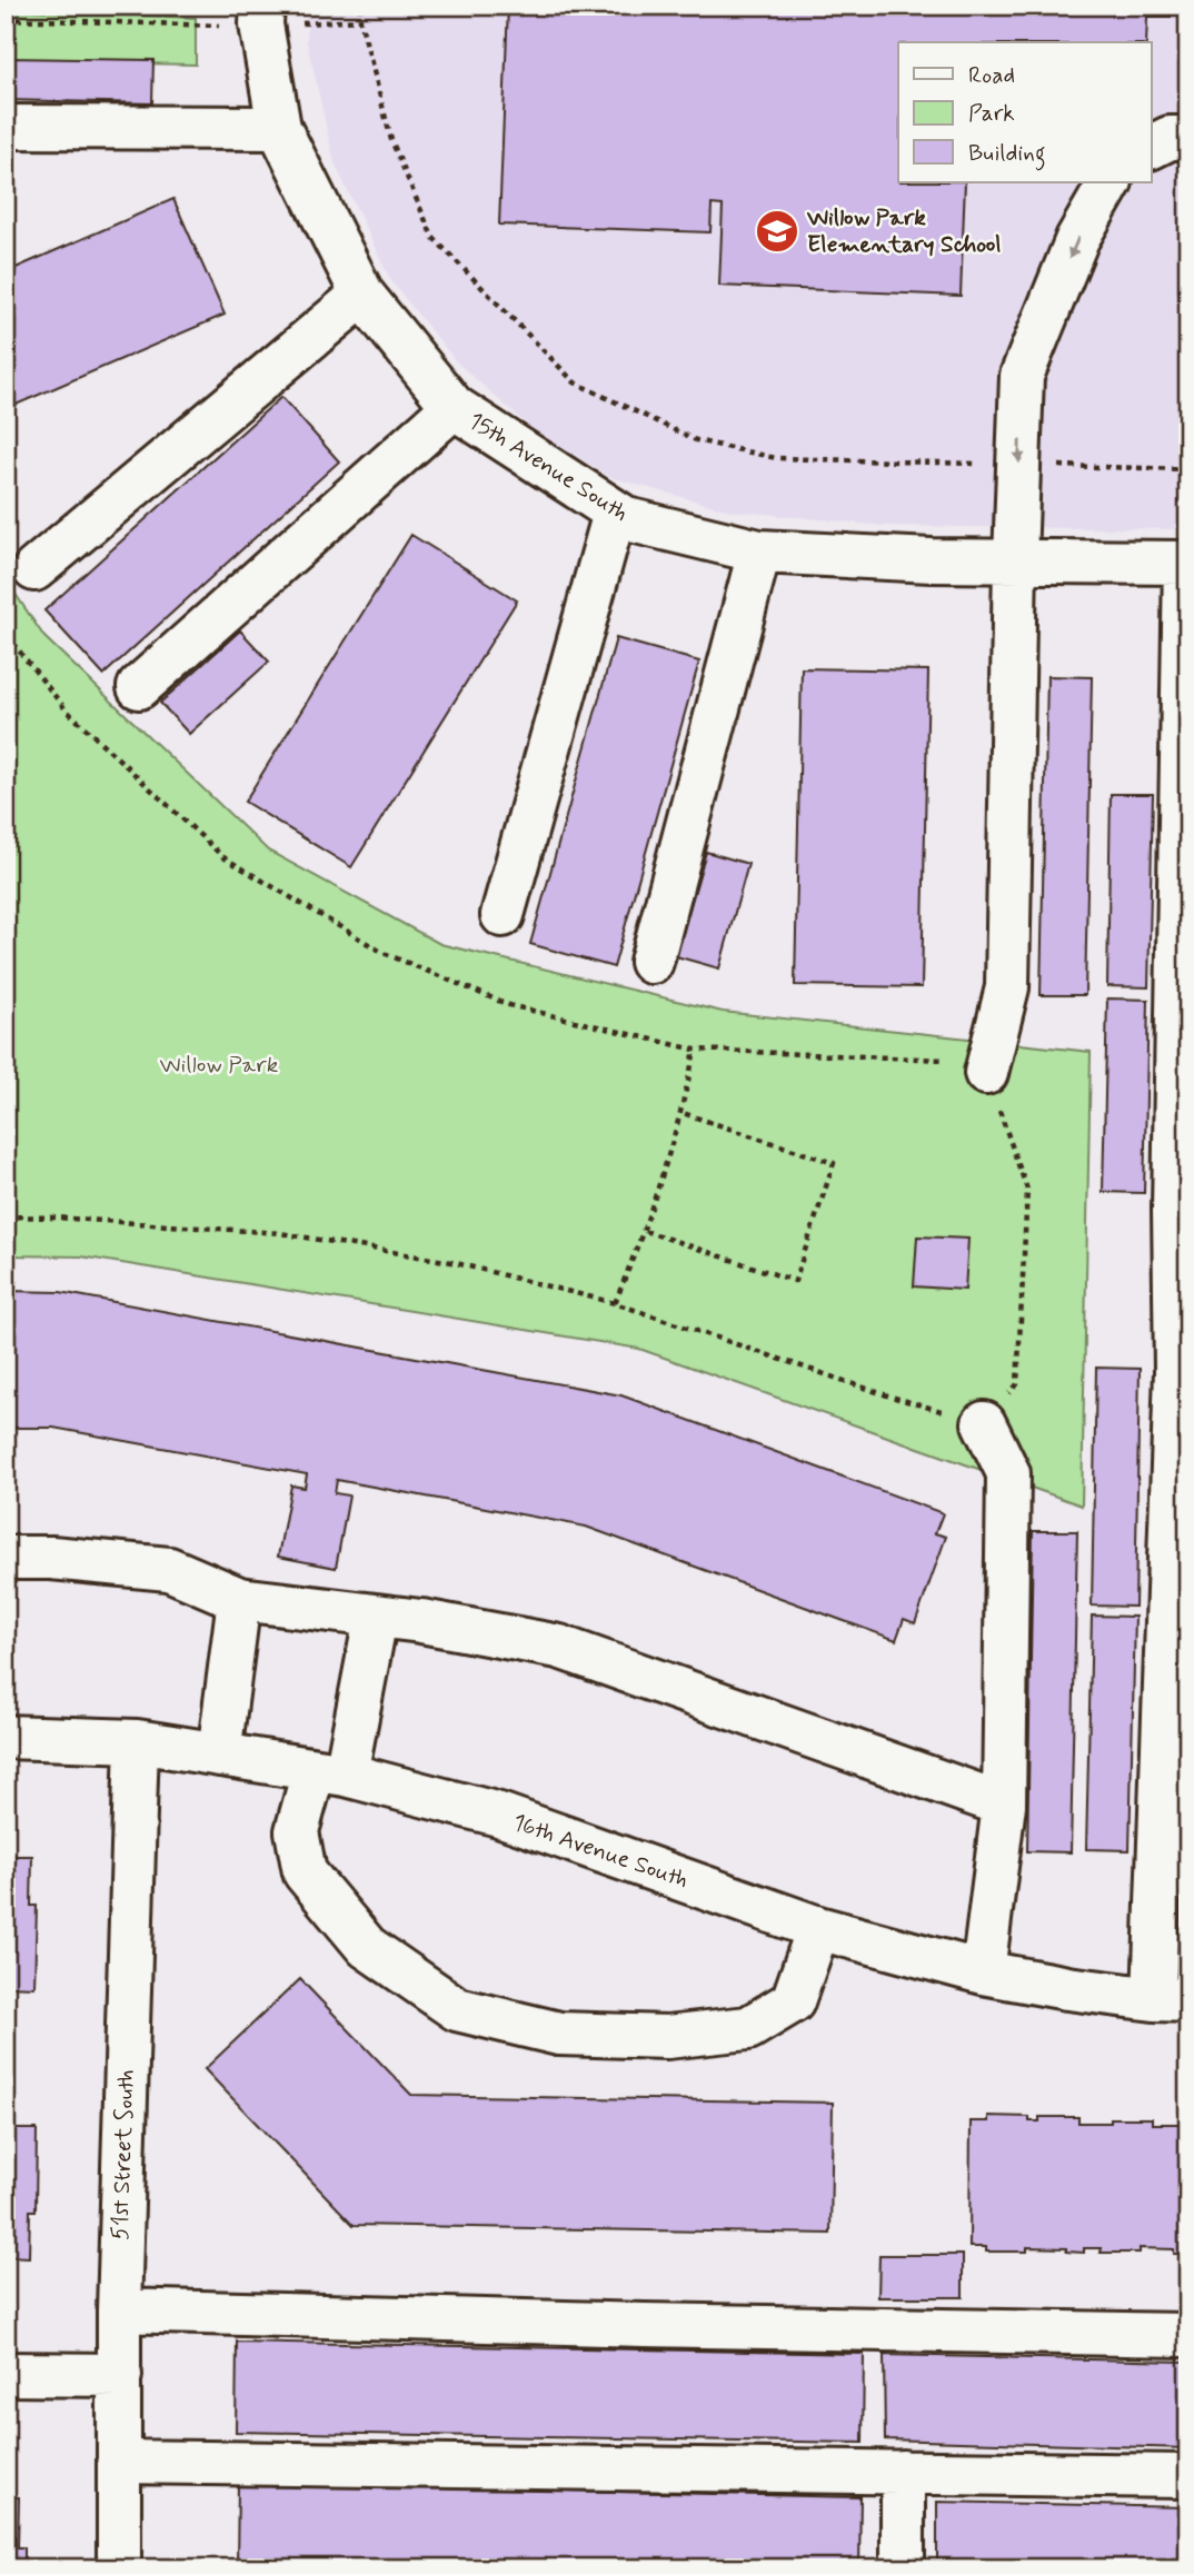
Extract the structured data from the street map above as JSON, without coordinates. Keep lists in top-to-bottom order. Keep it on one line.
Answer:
{"streets":{"street":["15th Avenue South","16th Avenue South","51st Street South"]},"crossings":[["16th Avenue South","51st Street South"]],"parks":["Willow Park"],"places":{"school or university":["Willow Park Elementary School"]},"legend":["Road","Park","Building"]}
